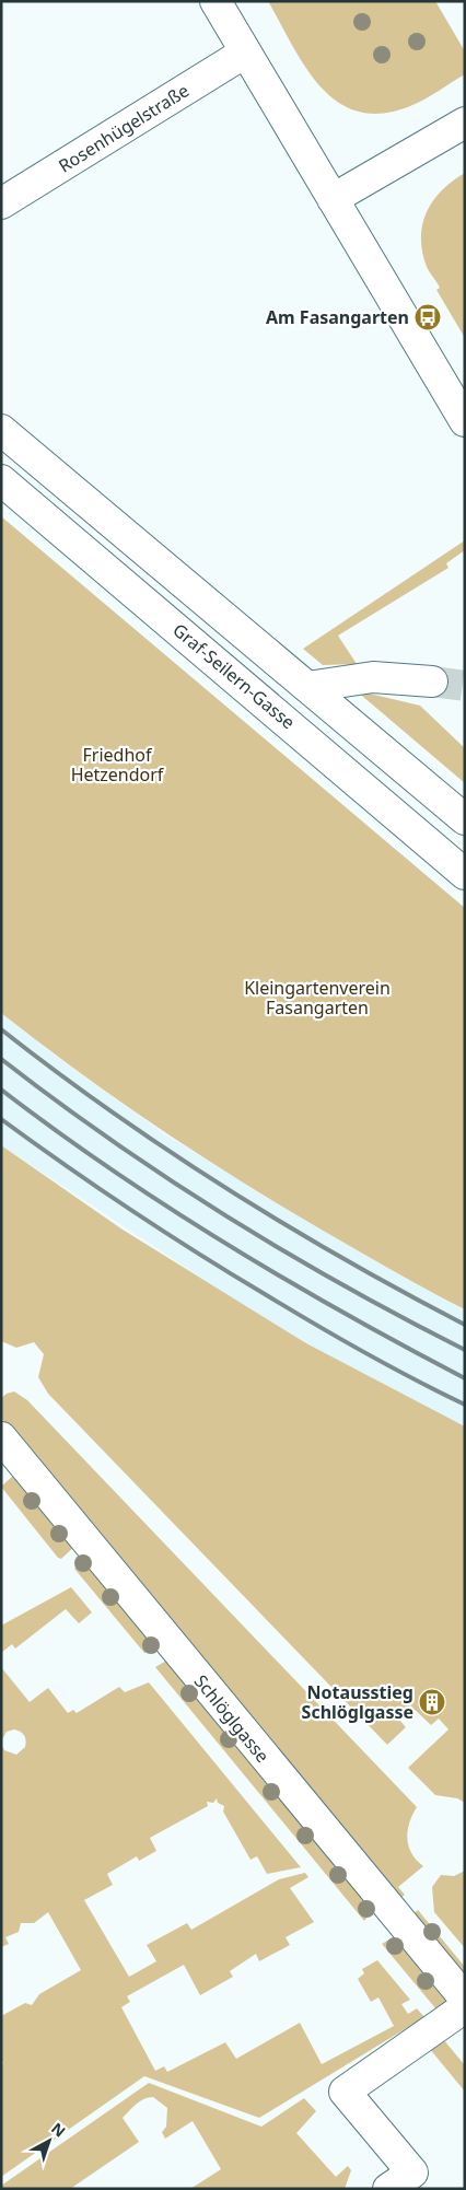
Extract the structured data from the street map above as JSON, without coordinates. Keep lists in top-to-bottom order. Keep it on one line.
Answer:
{"streets":{"street":["Rosenhügelstraße","Graf-Seilern-Gasse","Schlöglgasse"]},"parks":["Friedhof Hetzendorf","Kleingartenverein Fasangarten"],"places":{"bus stop":["Am Fasangarten"],"building":["Notausstieg Schlöglgasse"]},"north":"top right"}
